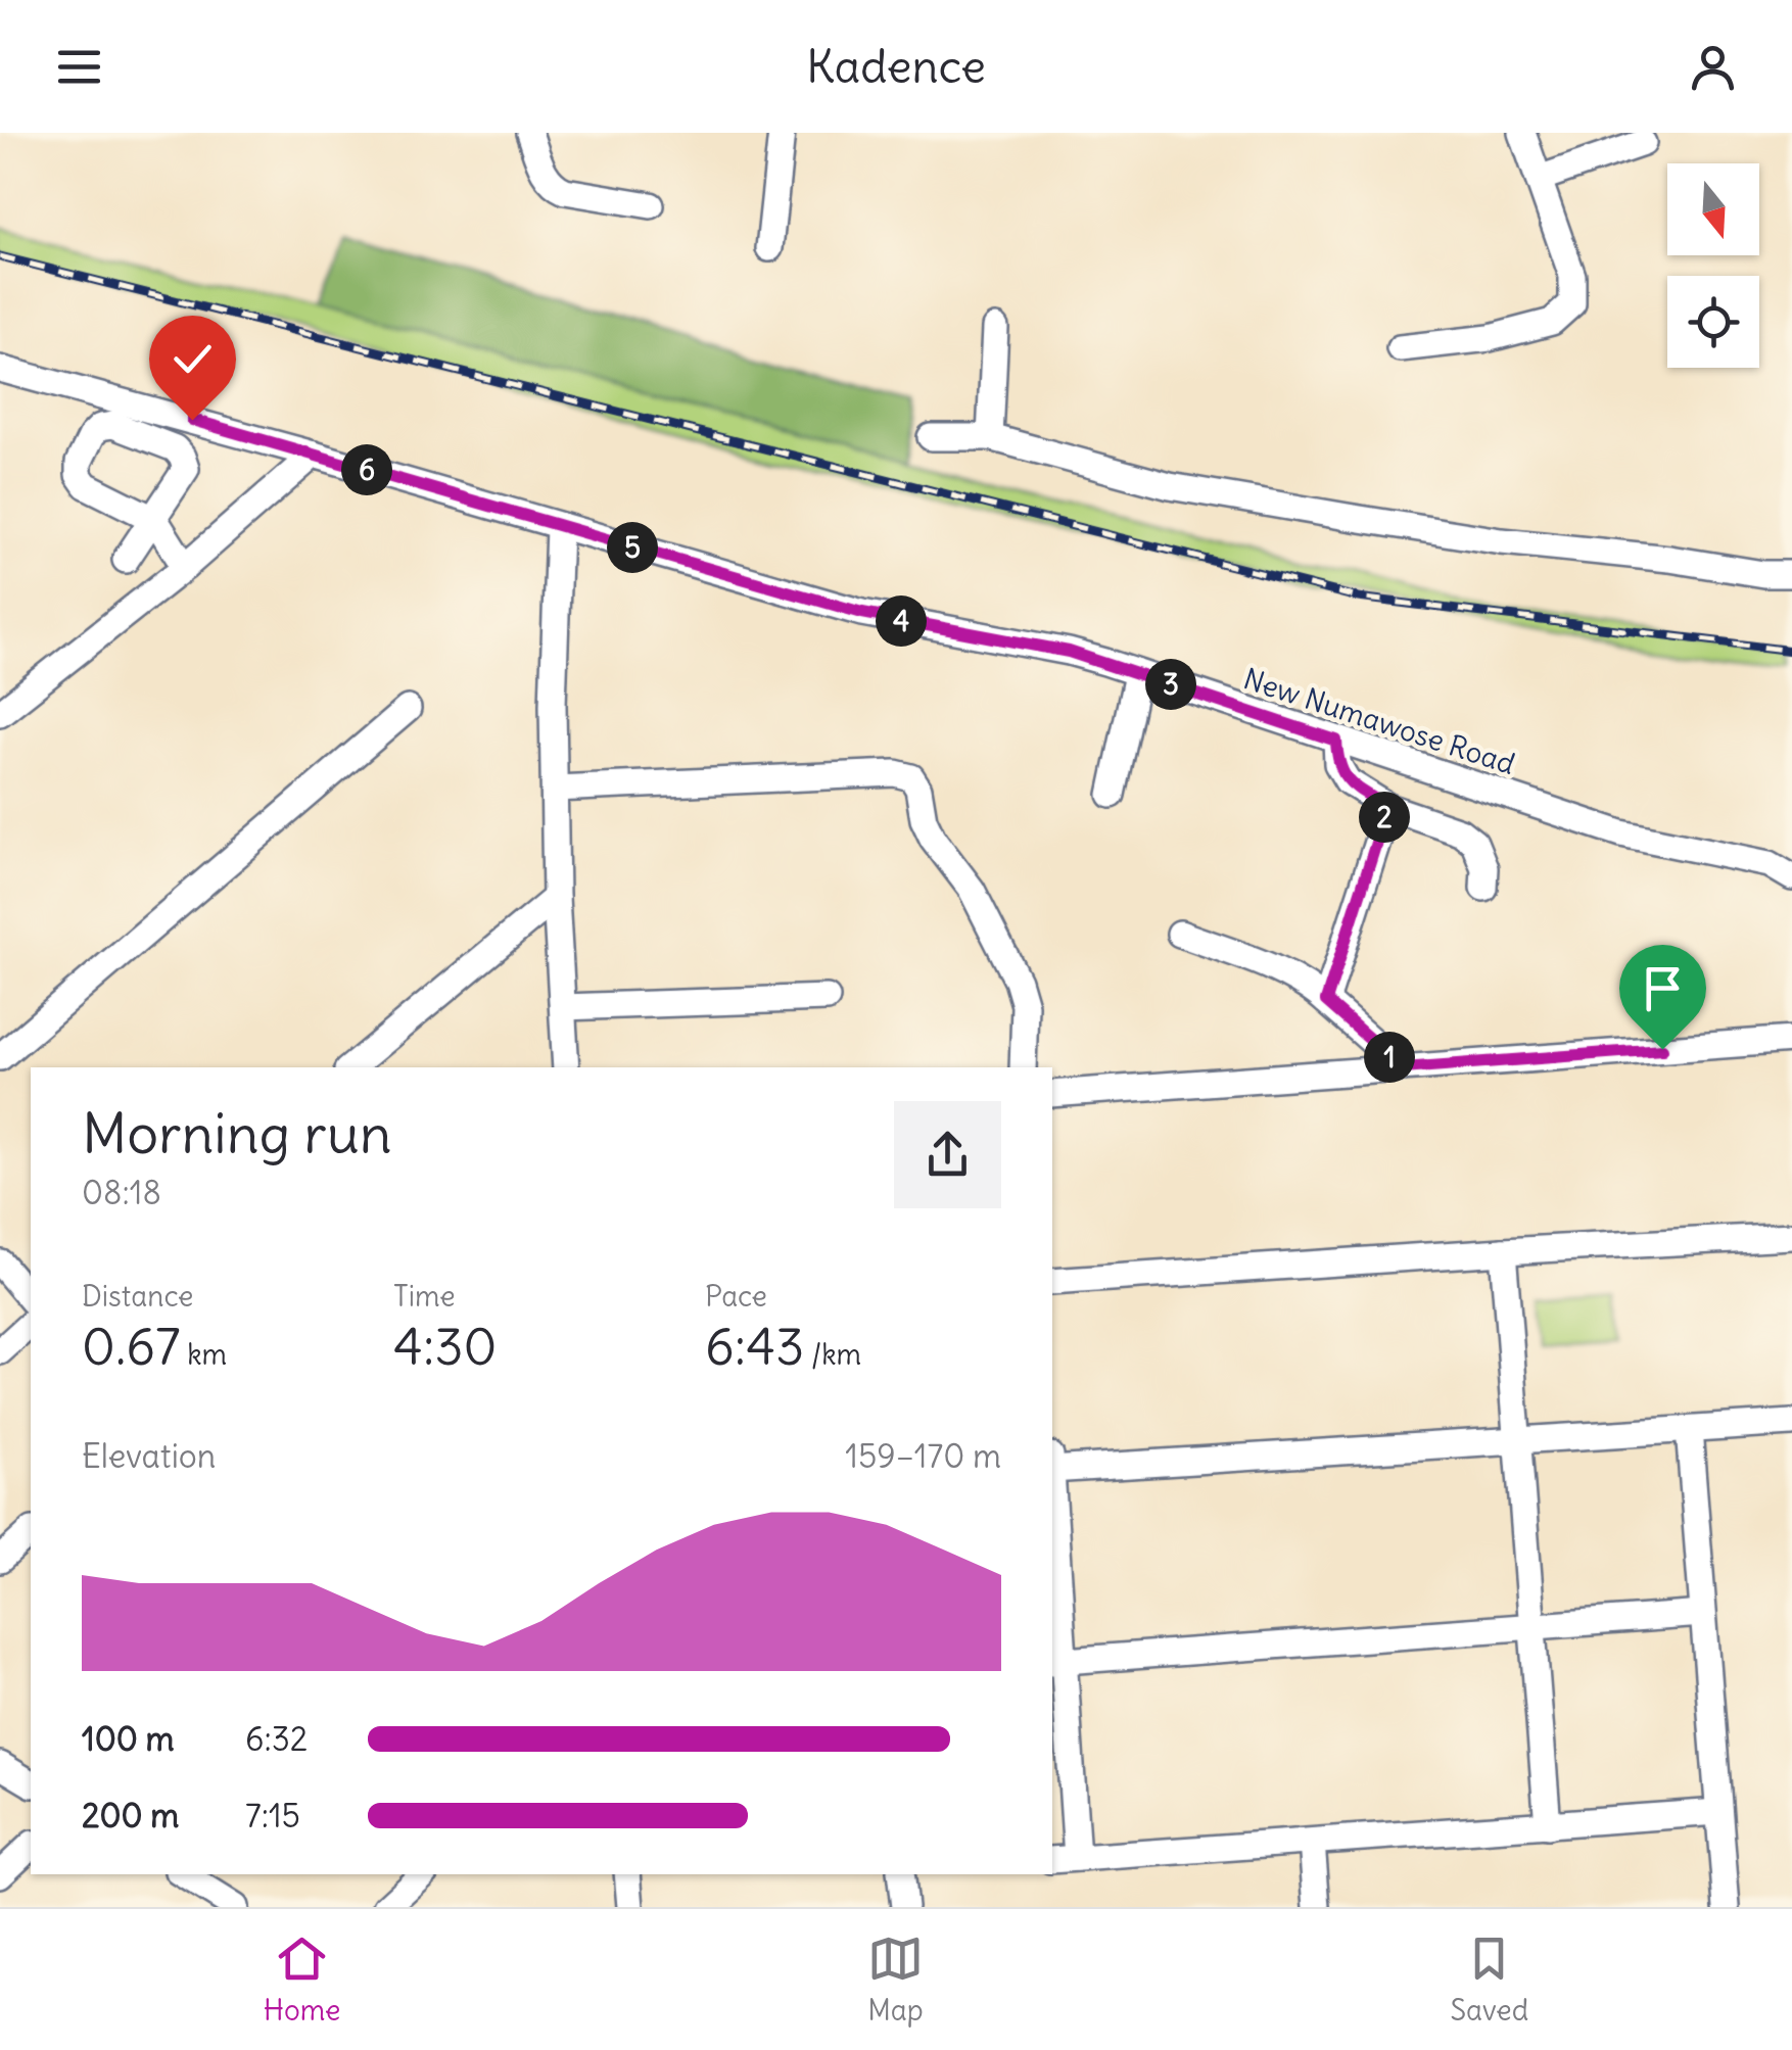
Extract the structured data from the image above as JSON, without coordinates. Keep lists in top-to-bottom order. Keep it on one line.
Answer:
{"streets":{"street":["New Numawose Road"]},"north":"bottom","page":{"header":"Kadence","pins":["6","5","4","3","2","1"],"heading":["Morning run","08:18"],"stats":[["Distance","0.67 km"],["Time","4:30"],["Pace","6:43 /km"]],"chart":["Elevation","159–170 m"],"list":[{"name":"100 m","note":"6:32"},{"name":"200 m","note":"7:15"}],"tabs":["Home","Map","Saved"]}}
